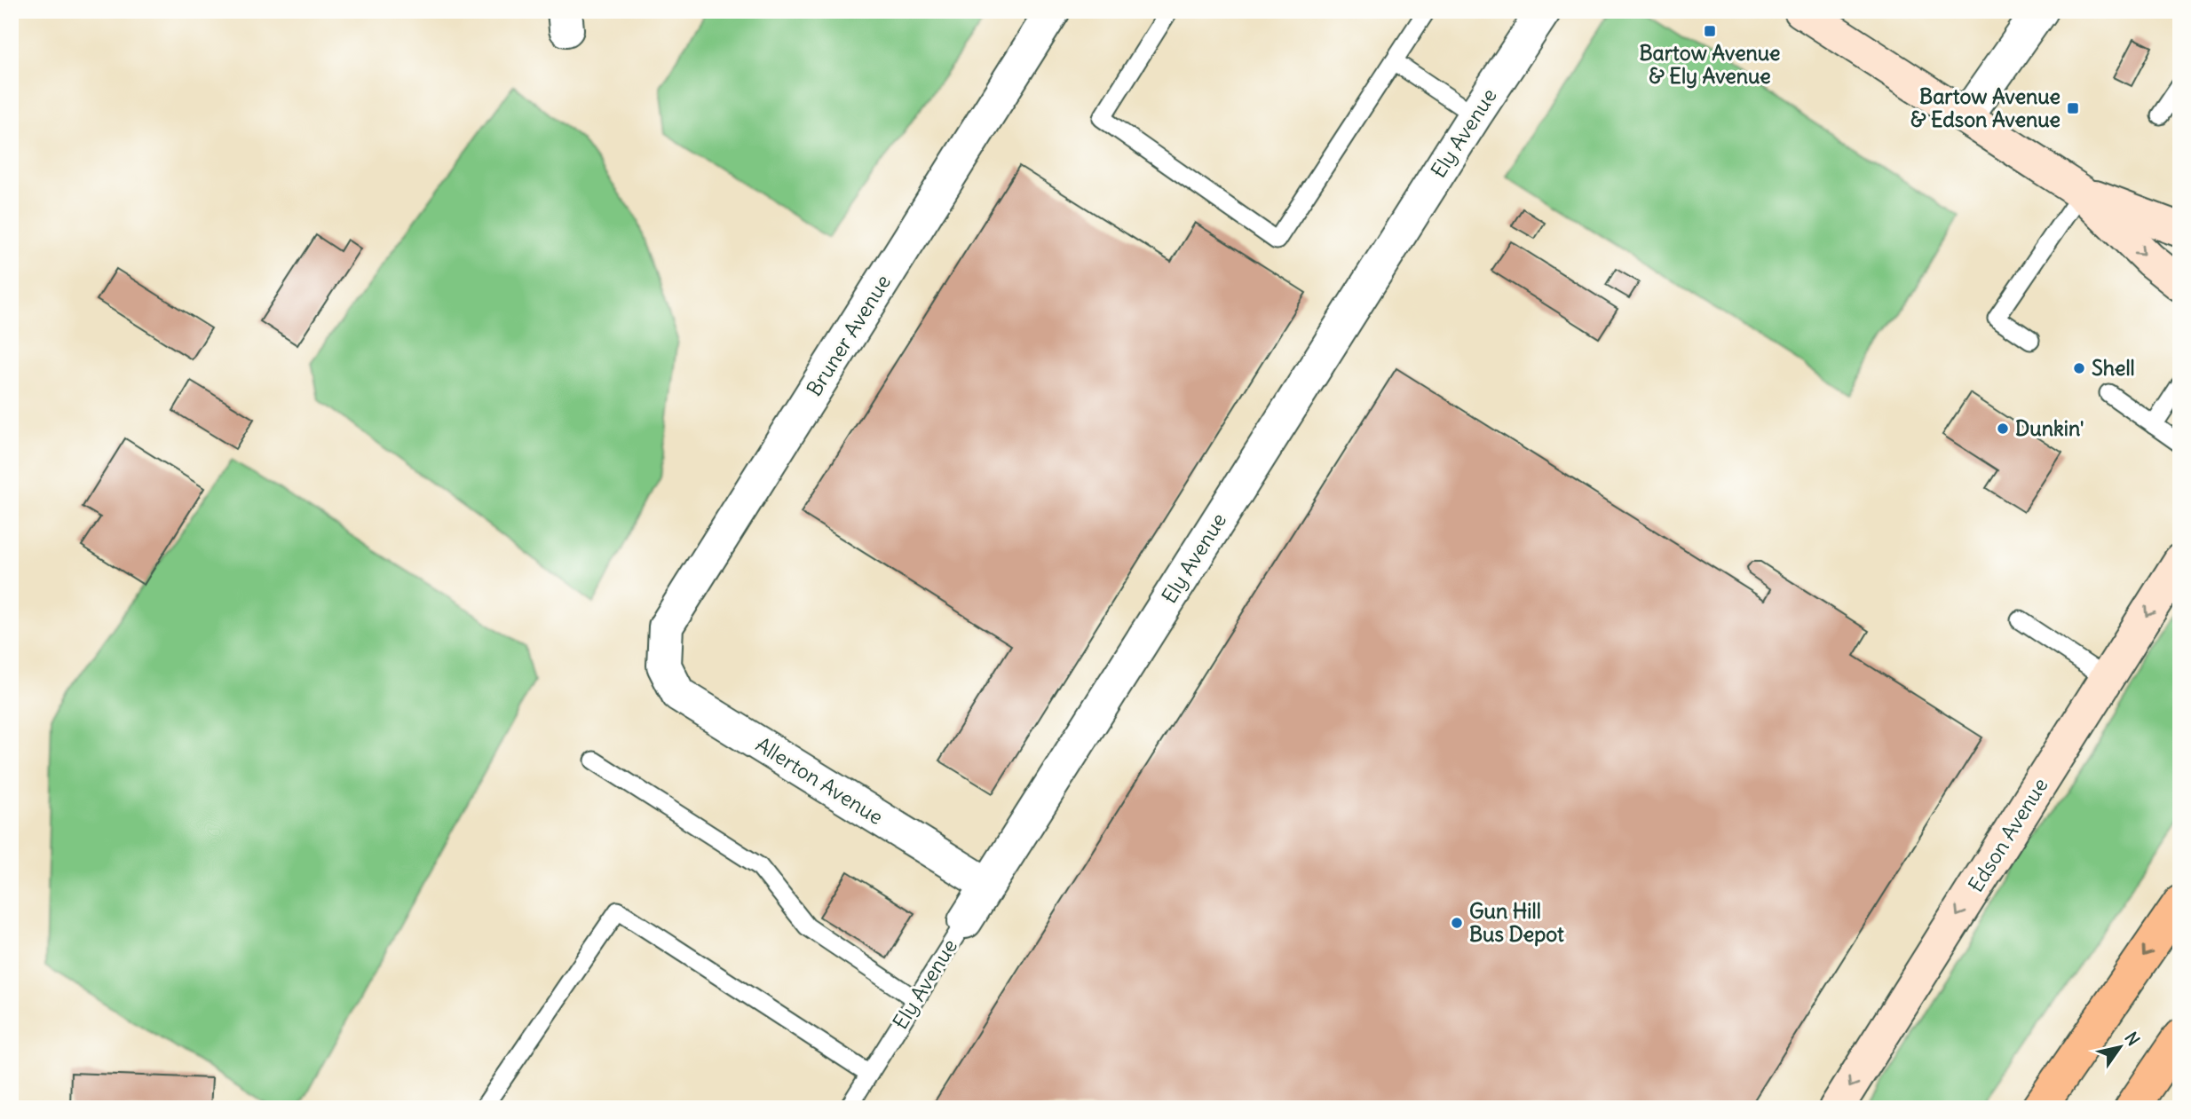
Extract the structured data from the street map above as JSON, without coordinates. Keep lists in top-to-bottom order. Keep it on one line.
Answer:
{"streets":{"main road":["Edson Avenue"],"street":["Ely Avenue","Bruner Avenue","Allerton Avenue"]},"crossings":[["Ely Avenue","Allerton Avenue"],["Bruner Avenue","Allerton Avenue"]],"one_way":["Edson Avenue"],"places":{"transit":["Bartow Avenue & Ely Avenue","Bartow Avenue & Edson Avenue"],"other":["Shell","Dunkin'","Gun Hill Bus Depot"]},"north":"top right"}
